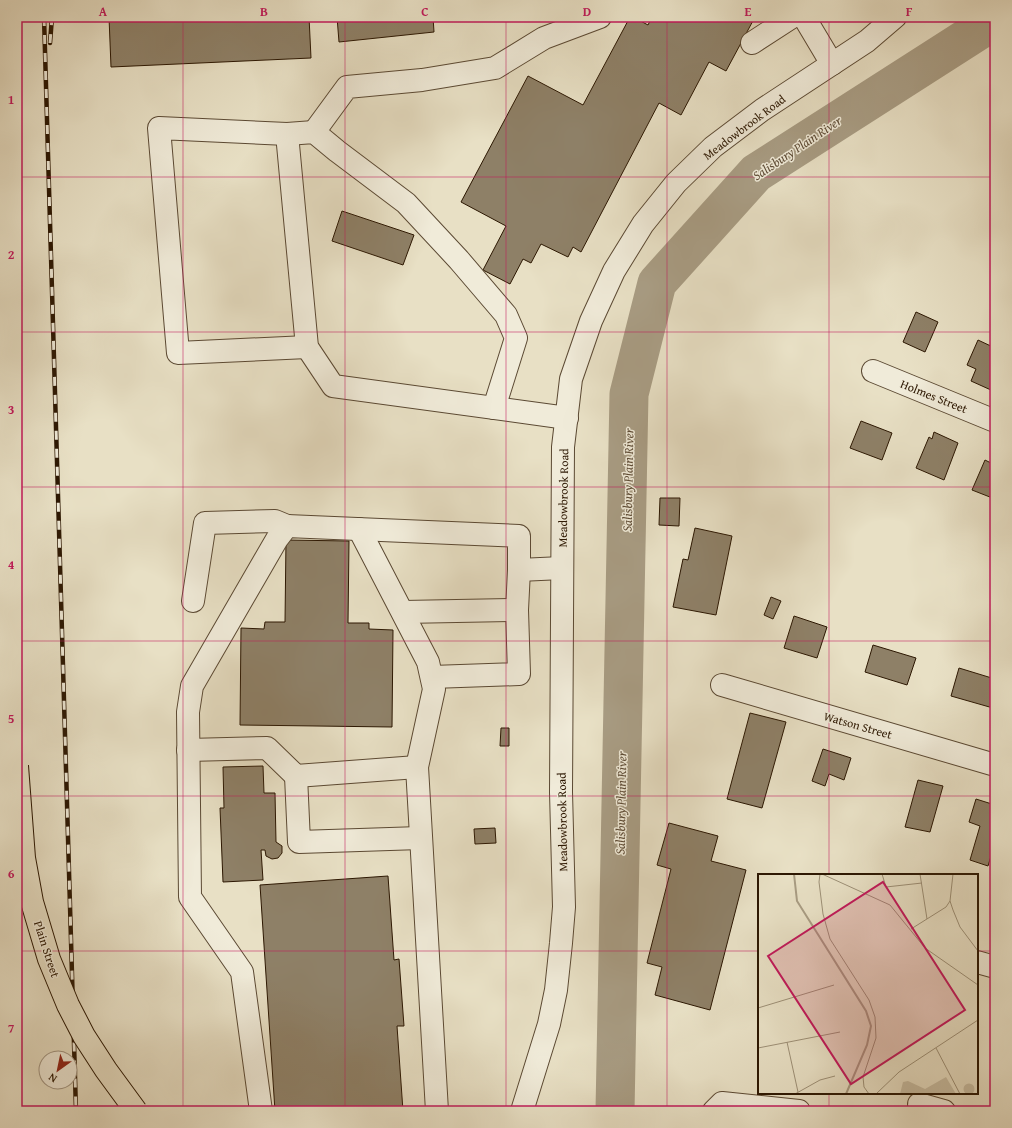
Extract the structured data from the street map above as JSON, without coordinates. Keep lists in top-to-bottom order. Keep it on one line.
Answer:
{"streets":{"main road":["Plain Street"],"street":["Meadowbrook Road","Holmes Street","Watson Street"]},"water":["Salisbury Plain River"],"north":"bottom left","grid":{"columns":["A","B","C","D","E","F"],"rows":["1","2","3","4","5","6","7"]}}
